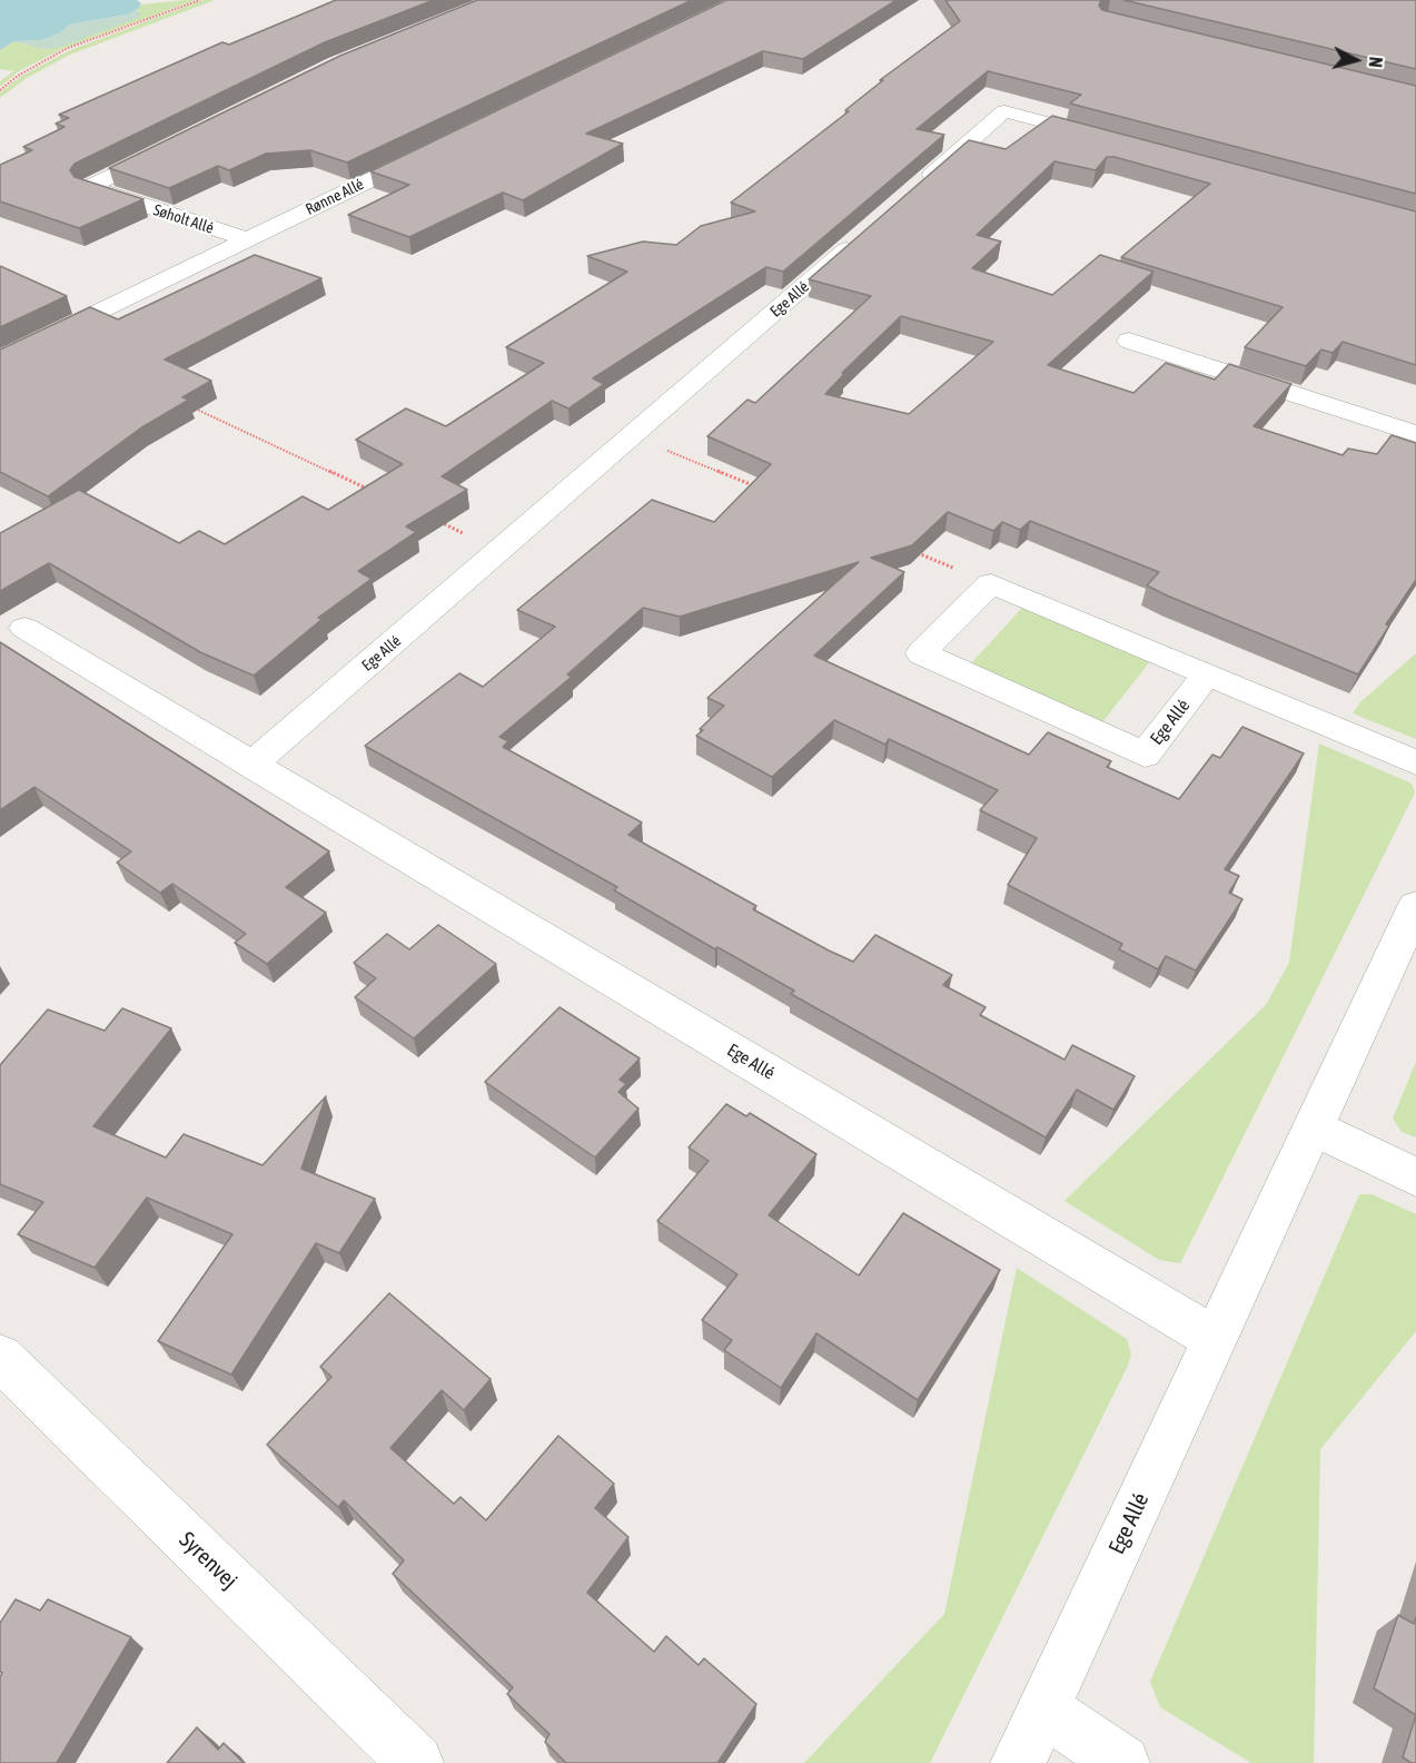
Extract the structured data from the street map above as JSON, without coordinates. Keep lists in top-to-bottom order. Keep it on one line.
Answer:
{"streets":{"street":["Rønne Allé","Søholt Allé","Ege Allé","Syrenvej"]},"crossings":[["Rønne Allé","Søholt Allé"]],"north":"right"}
